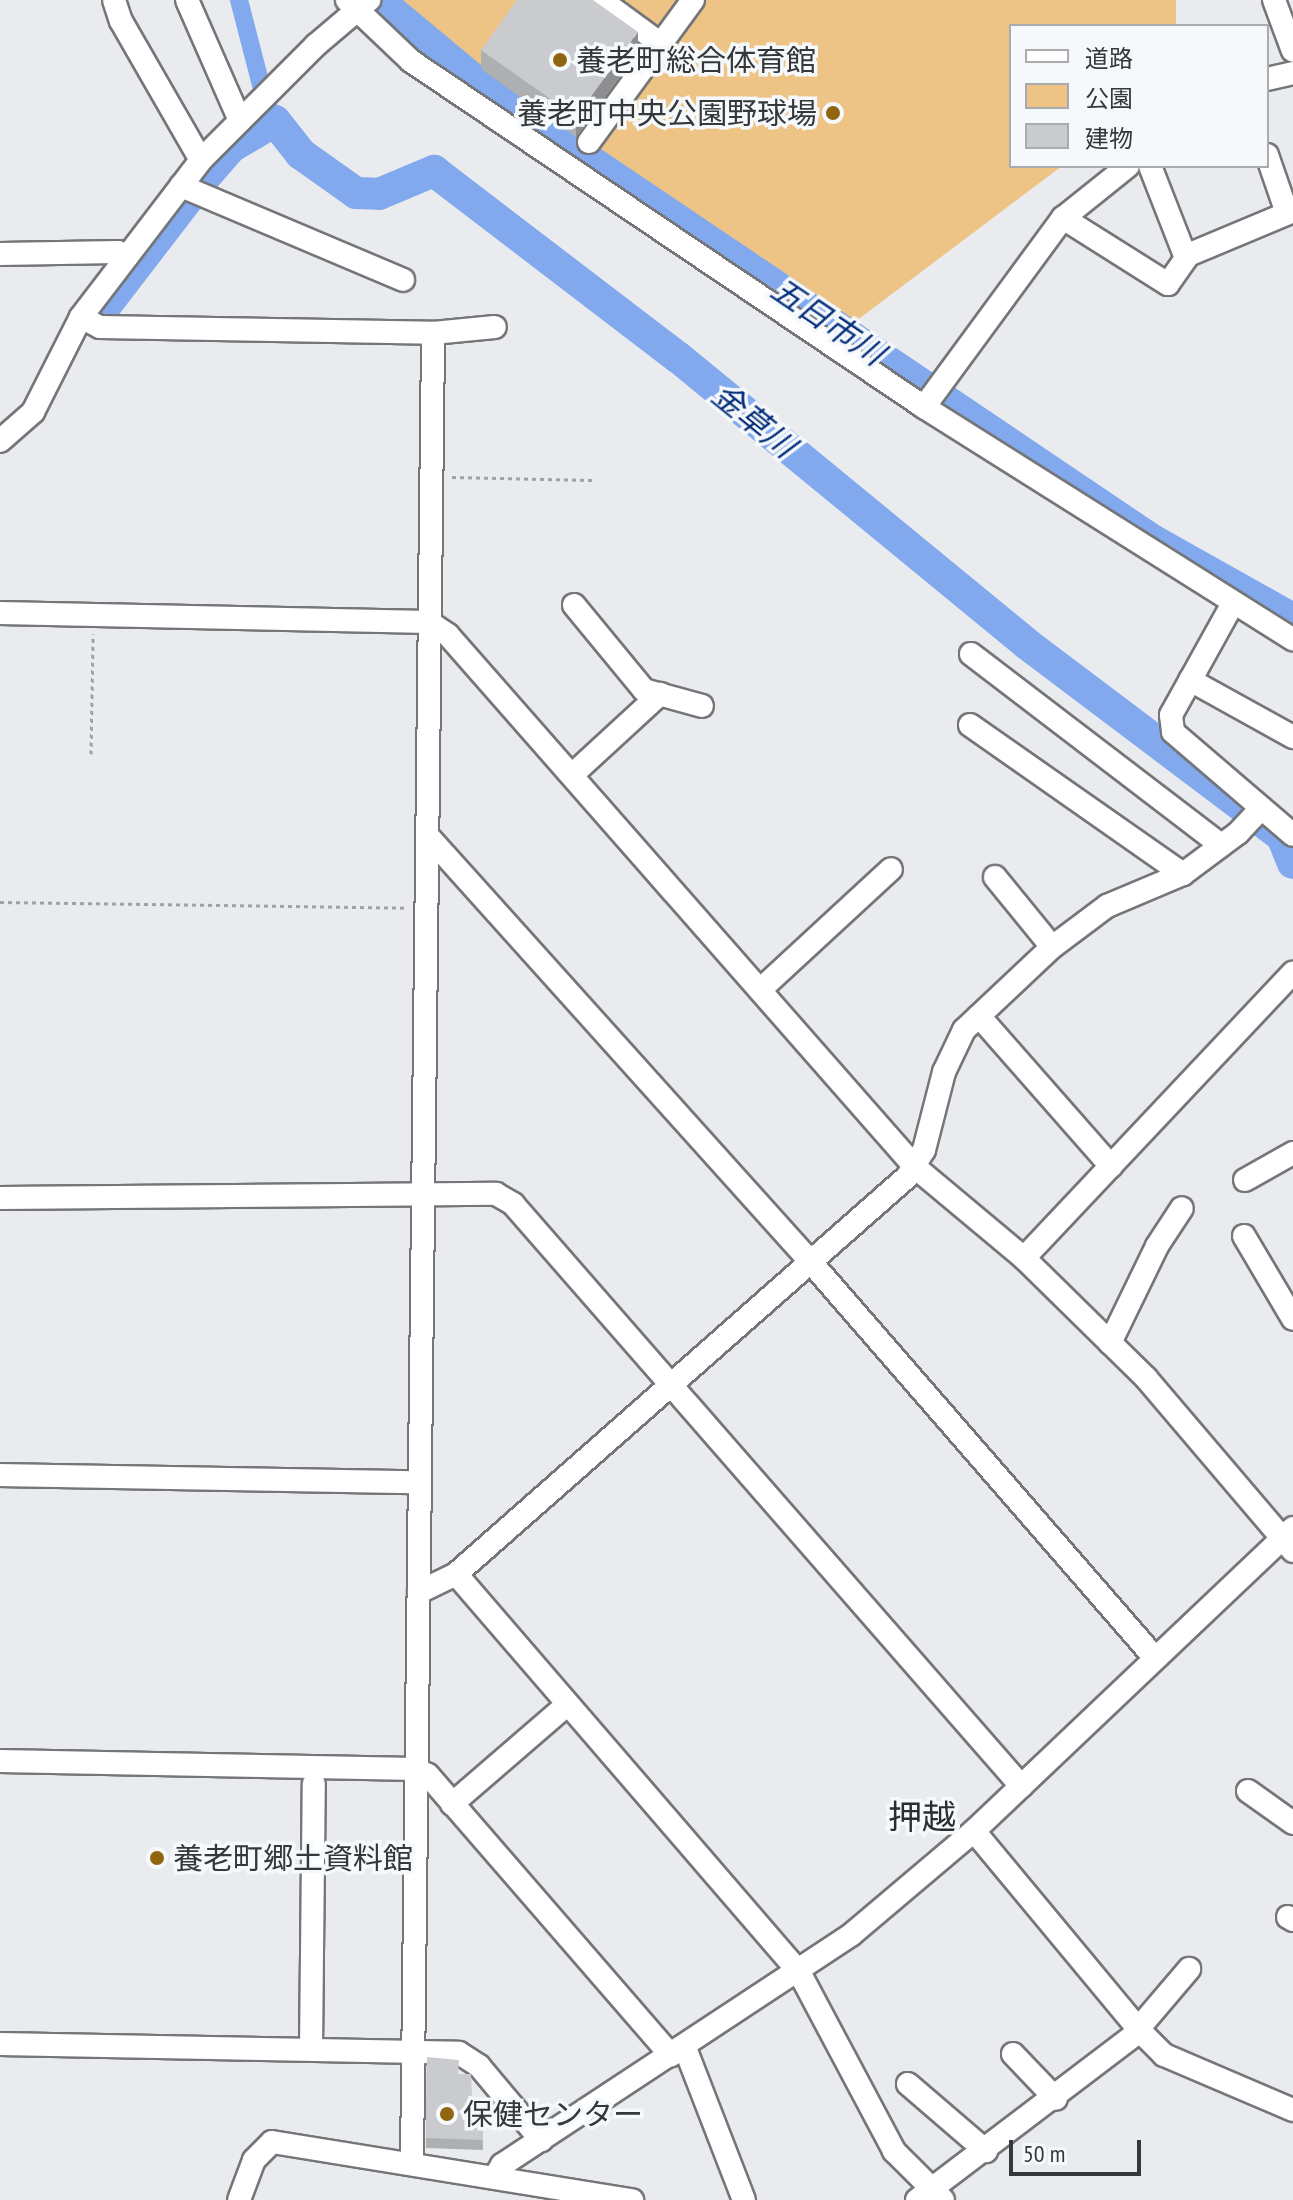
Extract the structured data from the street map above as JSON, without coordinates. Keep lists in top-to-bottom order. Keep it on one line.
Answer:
{"districts":["押越"],"water":["五日市川","金草川"],"places":["養老町総合体育館","養老町中央公園野球場","養老町郷土資料館","保健センター"],"legend":["道路","公園","建物"],"scale_bar":"50 m"}
